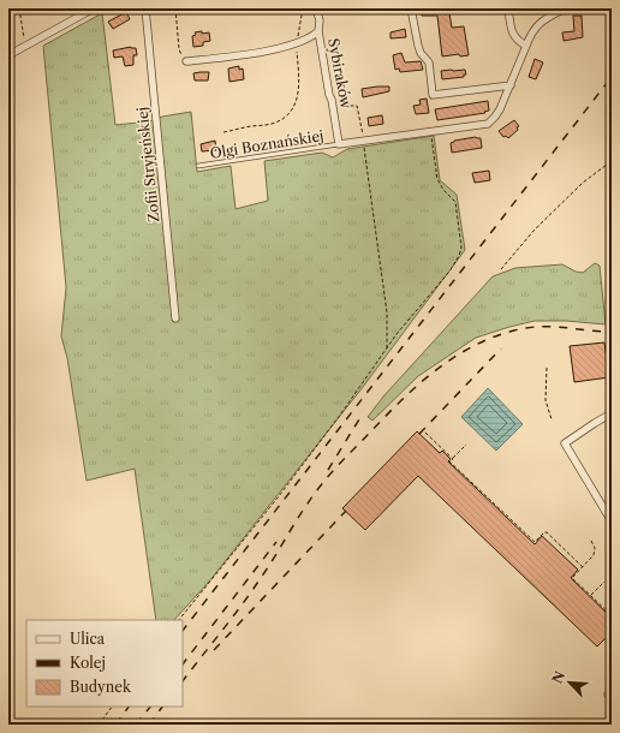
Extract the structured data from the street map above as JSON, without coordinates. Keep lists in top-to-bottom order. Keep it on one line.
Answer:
{"streets":{"street":["Sybiraków","Zofii Stryjeńskiej"],"lane":["Olgi Boznańskiej"]},"crossings":[["Sybiraków","Olgi Boznańskiej"]],"legend":["Ulica","Kolej","Budynek"],"north":"top left"}
